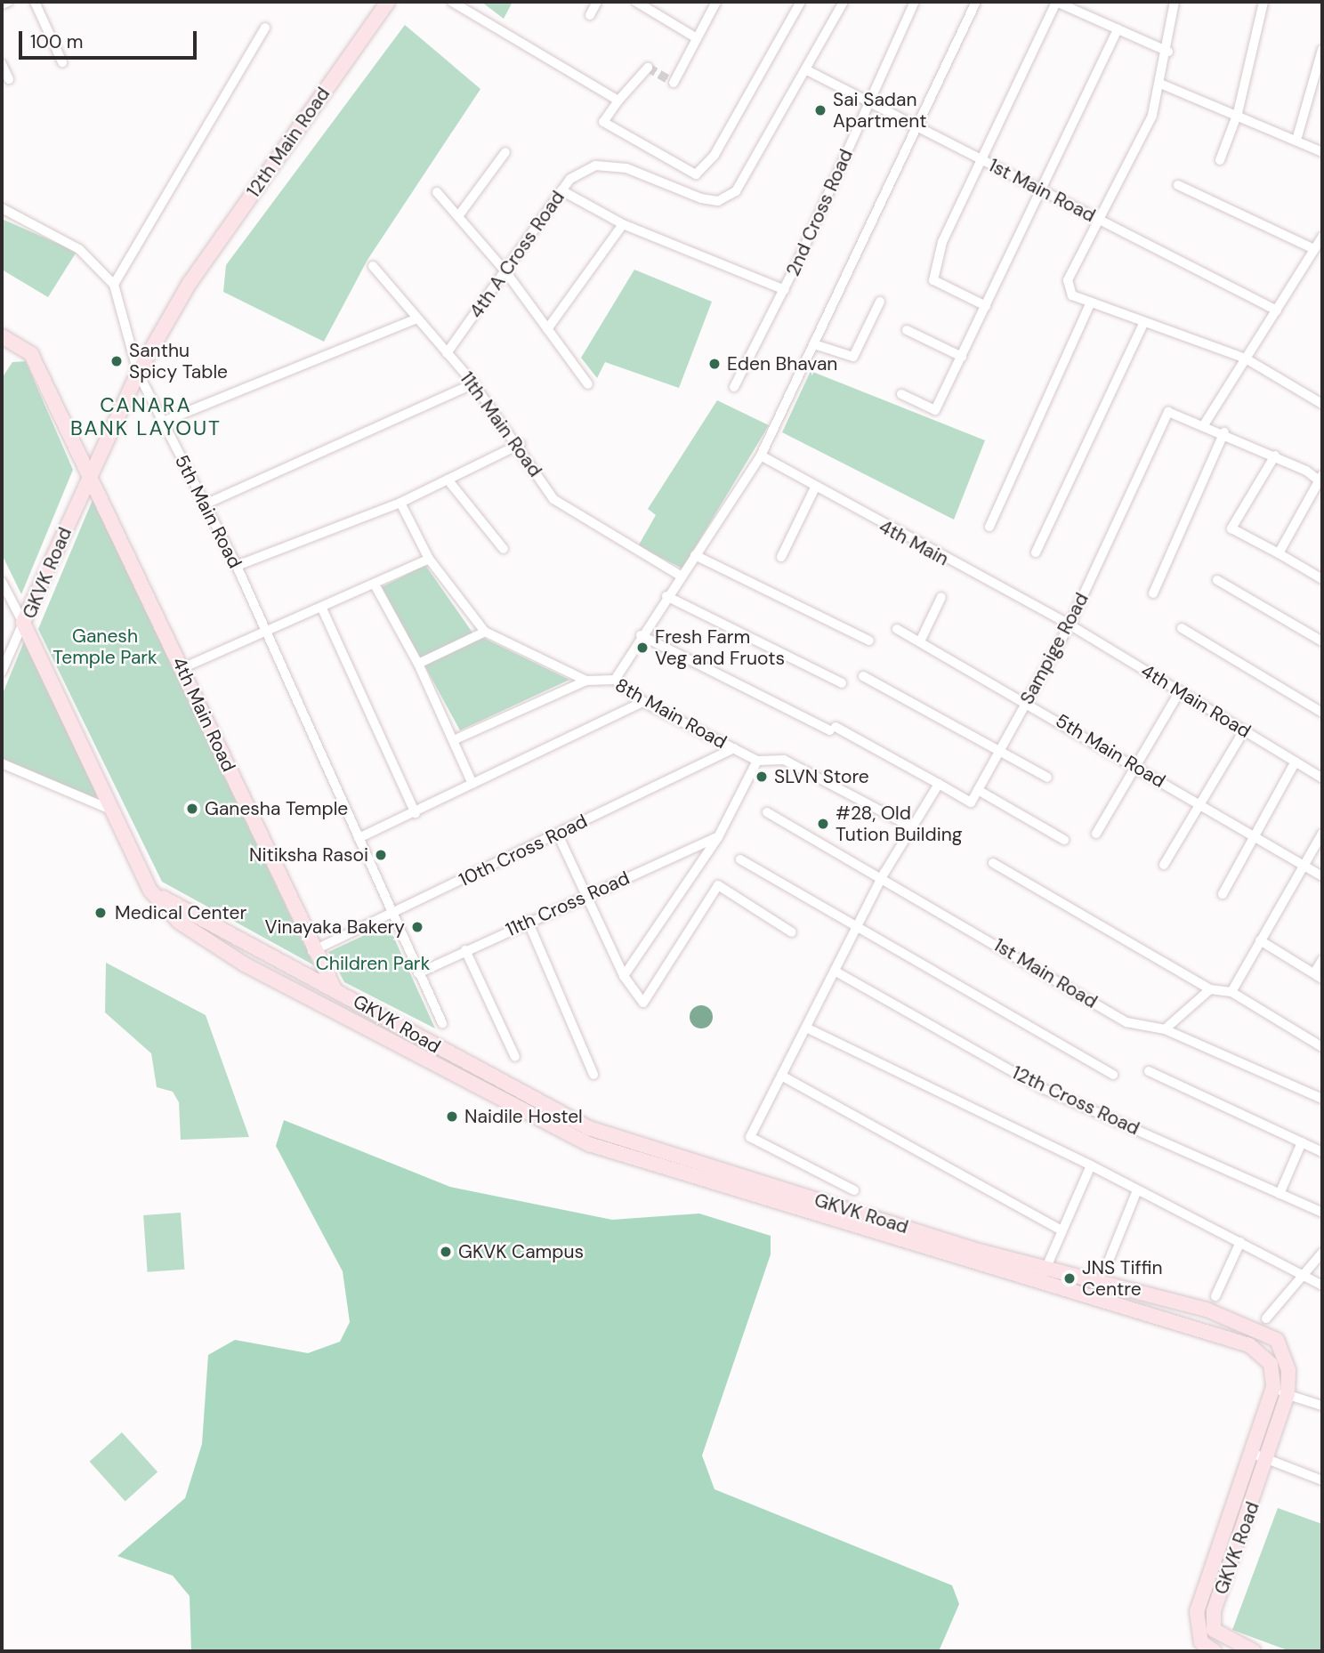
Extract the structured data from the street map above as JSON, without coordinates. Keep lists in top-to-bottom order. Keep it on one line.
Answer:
{"streets":{"main road":["12th Main Road","GKVK Road","4th Main Road"],"street":["1st Main Road","2nd Cross Road","4th A Cross Road","11th Main Road","5th Main Road","4th Main","Sampige Road","8th Main Road","10th Cross Road","11th Cross Road","12th Cross Road"]},"crossings":[["12th Main Road","5th Main Road"],["12th Main Road","GKVK Road"],["1st Main Road","2nd Cross Road"],["1st Main Road","4th A Cross Road"],["4th A Cross Road","11th Main Road"],["5th Main Road","GKVK Road"],["5th Main Road","Sampige Road"],["5th Main Road","10th Cross Road"],["5th Main Road","11th Cross Road"],["4th Main","Sampige Road"],["4th Main","4th Main Road"],["GKVK Road","4th Main Road"],["Sampige Road","4th Main Road"],["4th Main Road","10th Cross Road"],["8th Main Road","10th Cross Road"]],"districts":["CANARA BANK LAYOUT"],"parks":["Ganesh Temple Park","Children Park"],"places":["Sai Sadan Apartment","Santhu Spicy Table","Eden Bhavan","Fresh Farm Veg and Fruots","SLVN Store","Ganesha Temple","#28, Old Tution Building","Nitiksha Rasoi","Medical Center","Vinayaka Bakery","Naidile Hostel","GKVK Campus","JNS Tiffin Centre"],"scale_bar":"100 m"}
